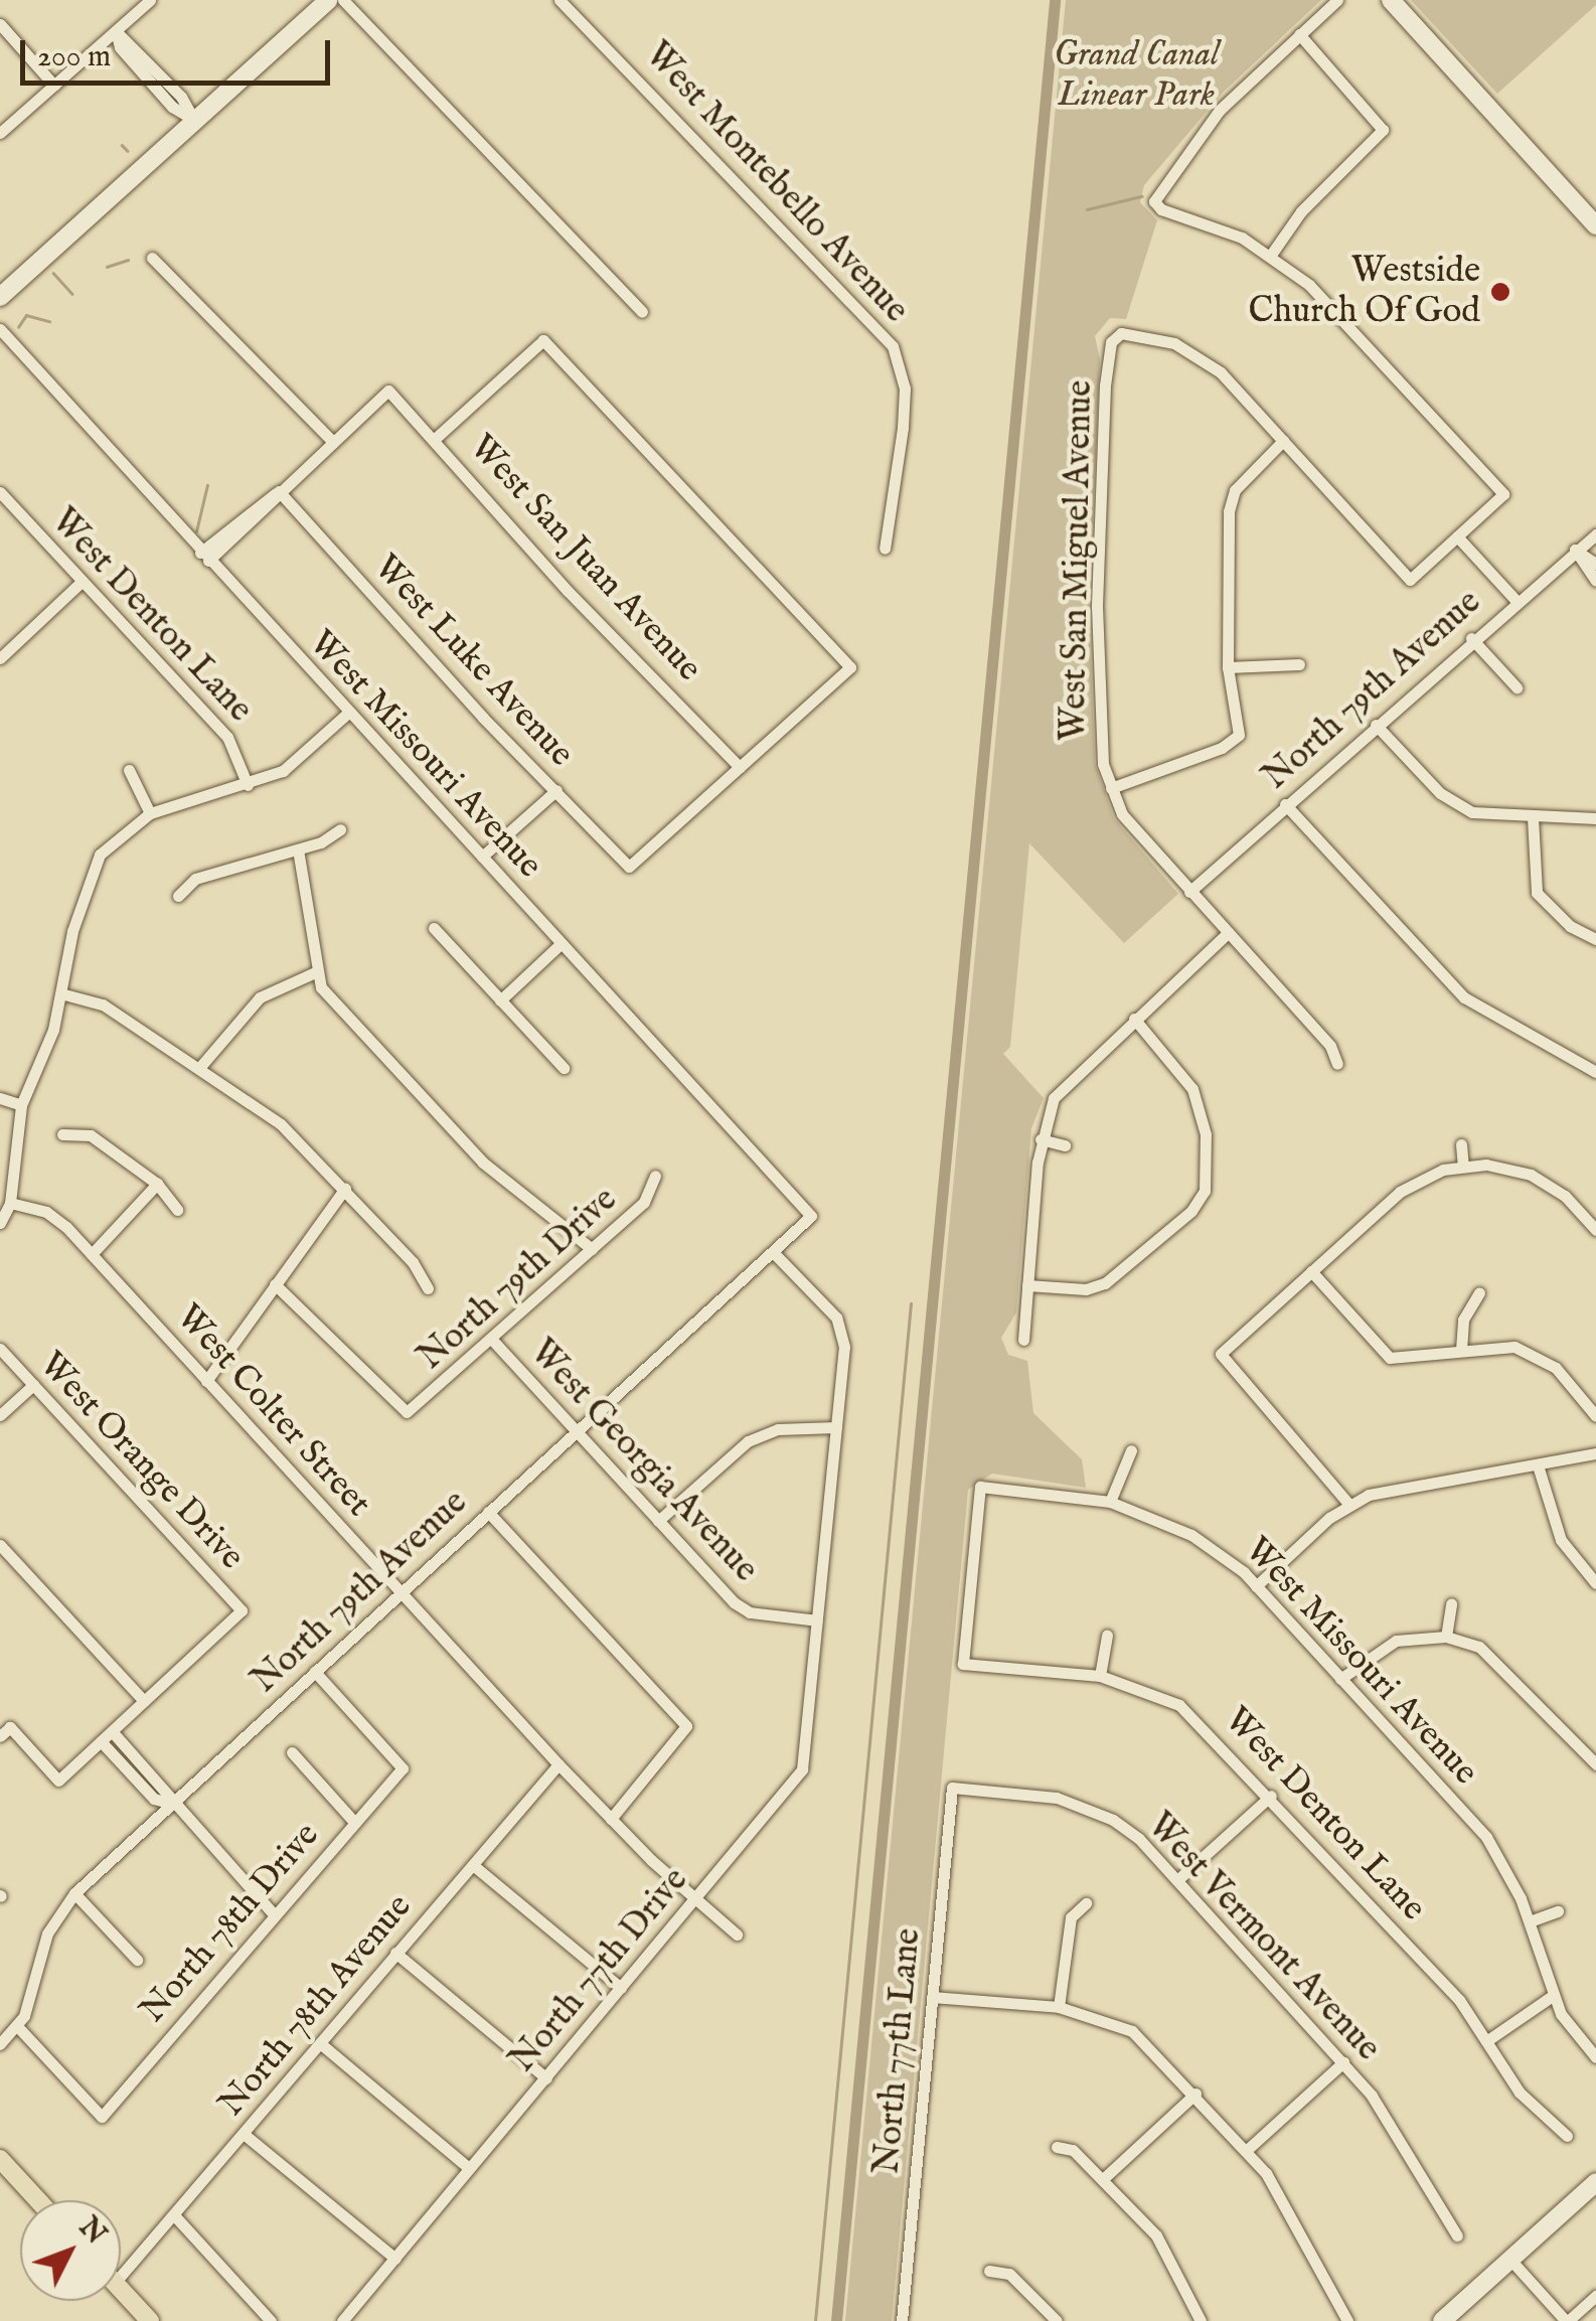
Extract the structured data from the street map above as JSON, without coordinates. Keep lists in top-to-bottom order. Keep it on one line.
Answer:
{"streets":{"street":["West Montebello Avenue","West San Juan Avenue","West San Miguel Avenue","West Denton Lane","West Luke Avenue","North 79th Avenue","West Missouri Avenue","North 79th Drive","West Colter Street","West Orange Drive","West Georgia Avenue","North 78th Drive","West Vermont Avenue","North 77th Drive","North 78th Avenue","North 77th Lane"]},"crossings":[["West San Juan Avenue","West Luke Avenue"],["West San Miguel Avenue","North 79th Avenue"],["West Denton Lane","West Missouri Avenue"],["North 79th Avenue","West Missouri Avenue"],["North 79th Avenue","West Colter Street"],["North 79th Avenue","West Georgia Avenue"],["North 79th Avenue","North 78th Drive"],["North 79th Drive","West Georgia Avenue"],["West Colter Street","North 77th Drive"],["West Colter Street","North 78th Avenue"],["West Georgia Avenue","North 77th Drive"],["West Vermont Avenue","North 77th Lane"]],"parks":["Grand Canal Linear Park"],"places":["Westside Church Of God"],"scale_bar":"200 m","north":"top right"}
